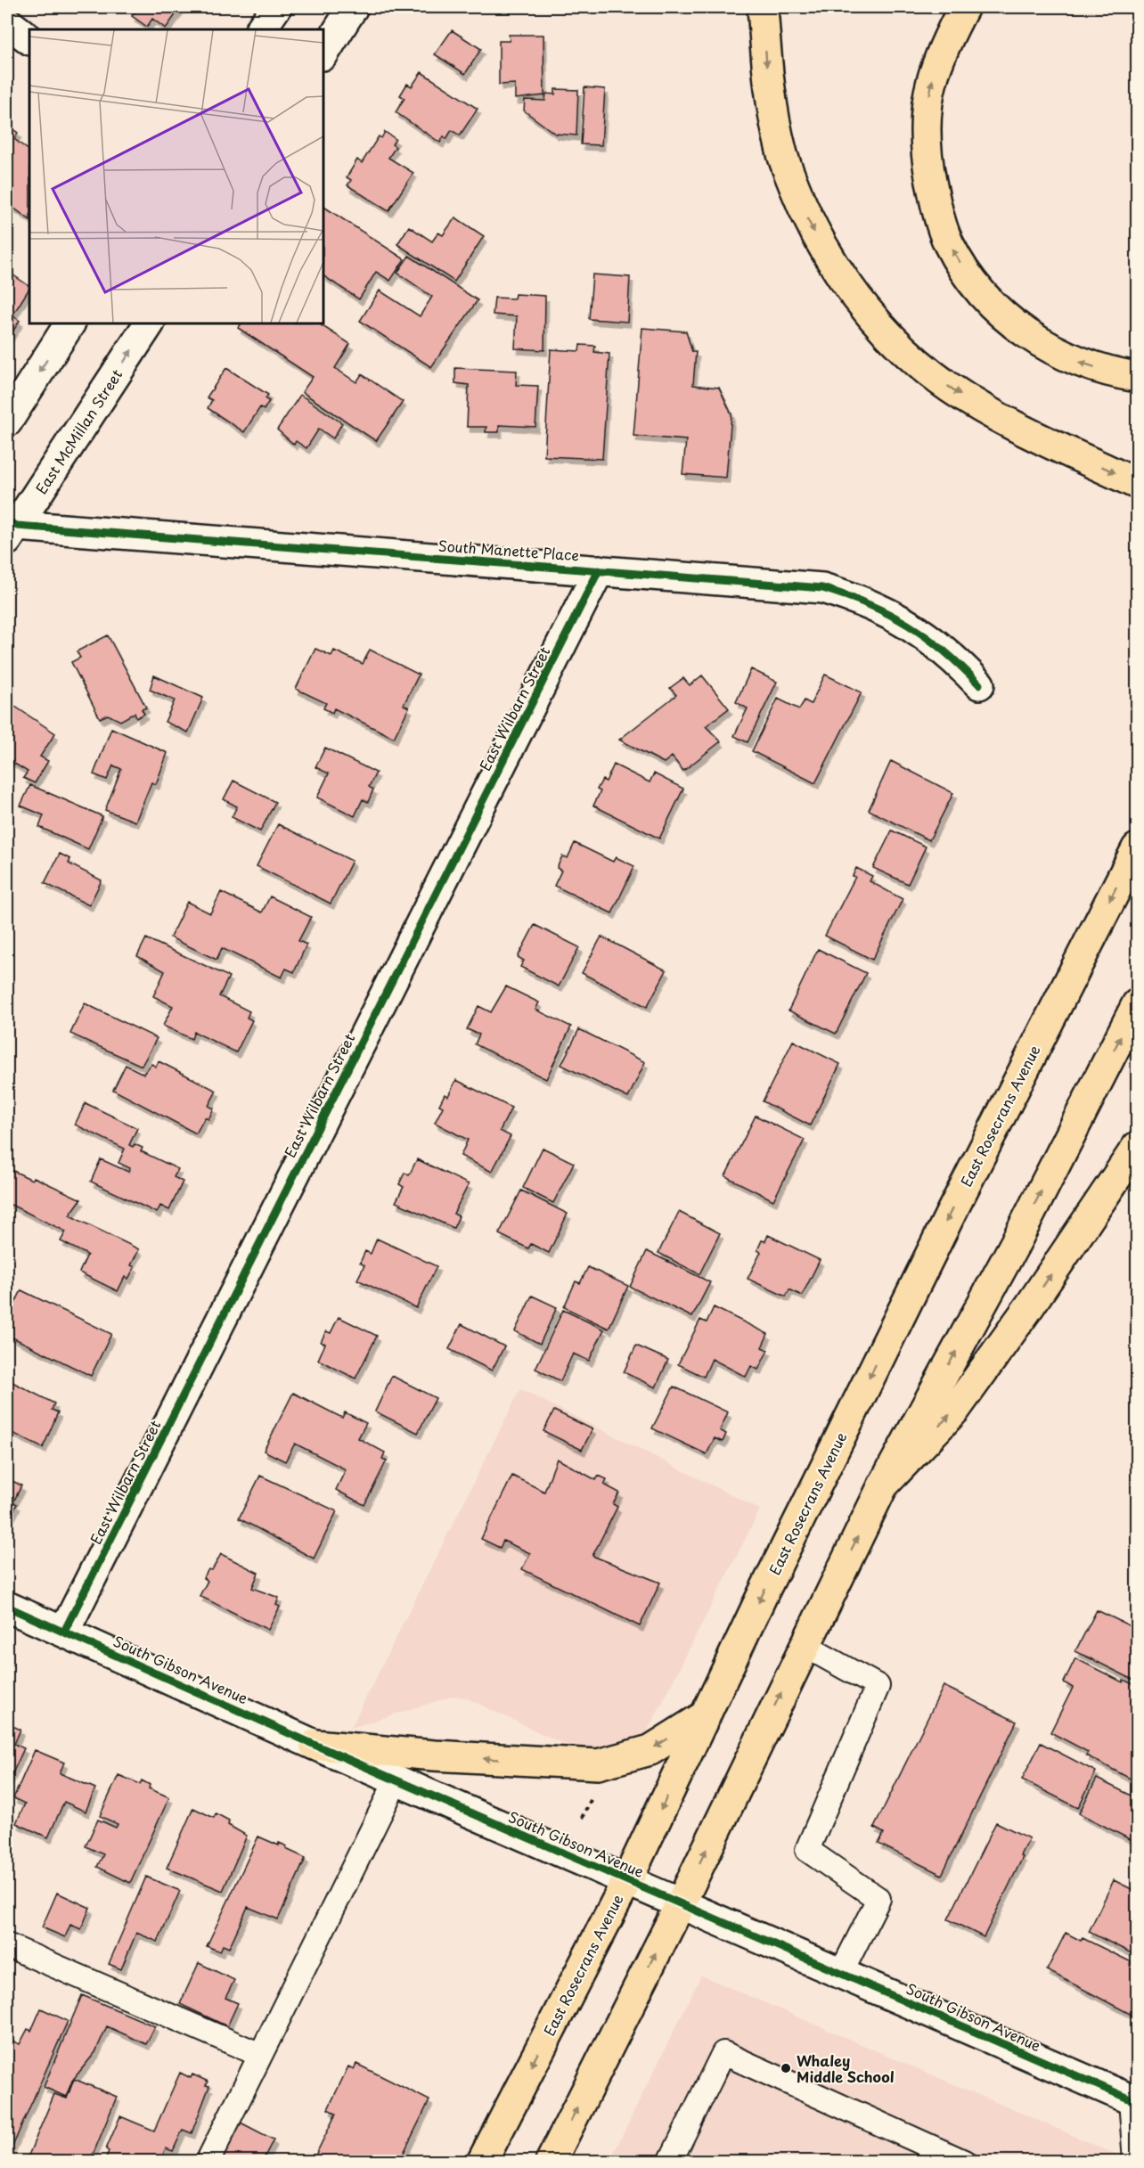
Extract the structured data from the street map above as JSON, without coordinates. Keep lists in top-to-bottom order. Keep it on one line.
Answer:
{"streets":{"main road":["East Rosecrans Avenue"],"street":["East McMillan Street","South Manette Place","East Wilbarn Street","South Gibson Avenue"]},"crossings":[["East McMillan Street","South Manette Place"],["South Manette Place","East Wilbarn Street"],["East Wilbarn Street","South Gibson Avenue"],["East Rosecrans Avenue","South Gibson Avenue"]],"places":["Whaley Middle School"]}
